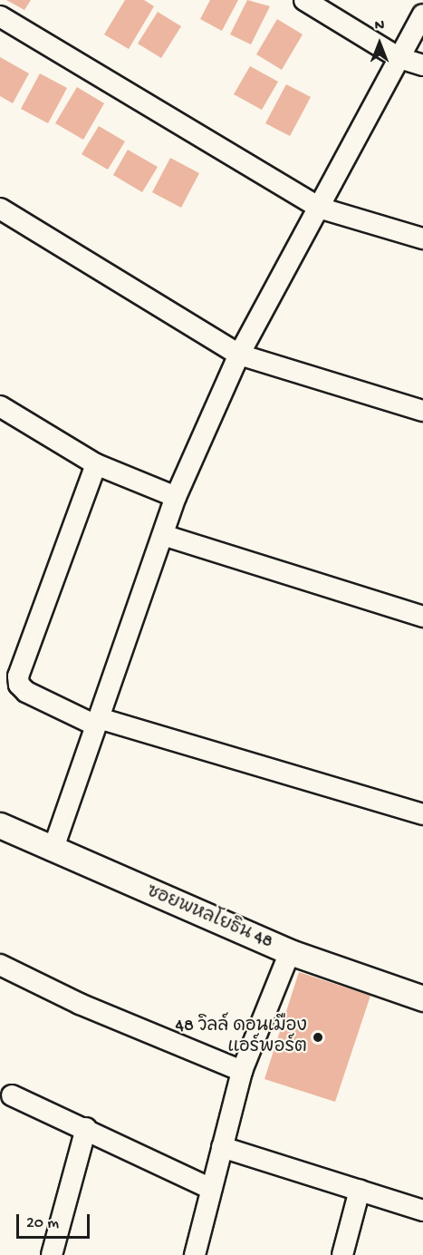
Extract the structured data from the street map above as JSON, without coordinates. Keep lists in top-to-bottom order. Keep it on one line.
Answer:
{"streets":{"street":["ซอยพหลโยธิน 48"]},"places":["48 วิลล์ ดอนเมือง แอร์พอร์ต"],"scale_bar":"20 m","north":"top"}
